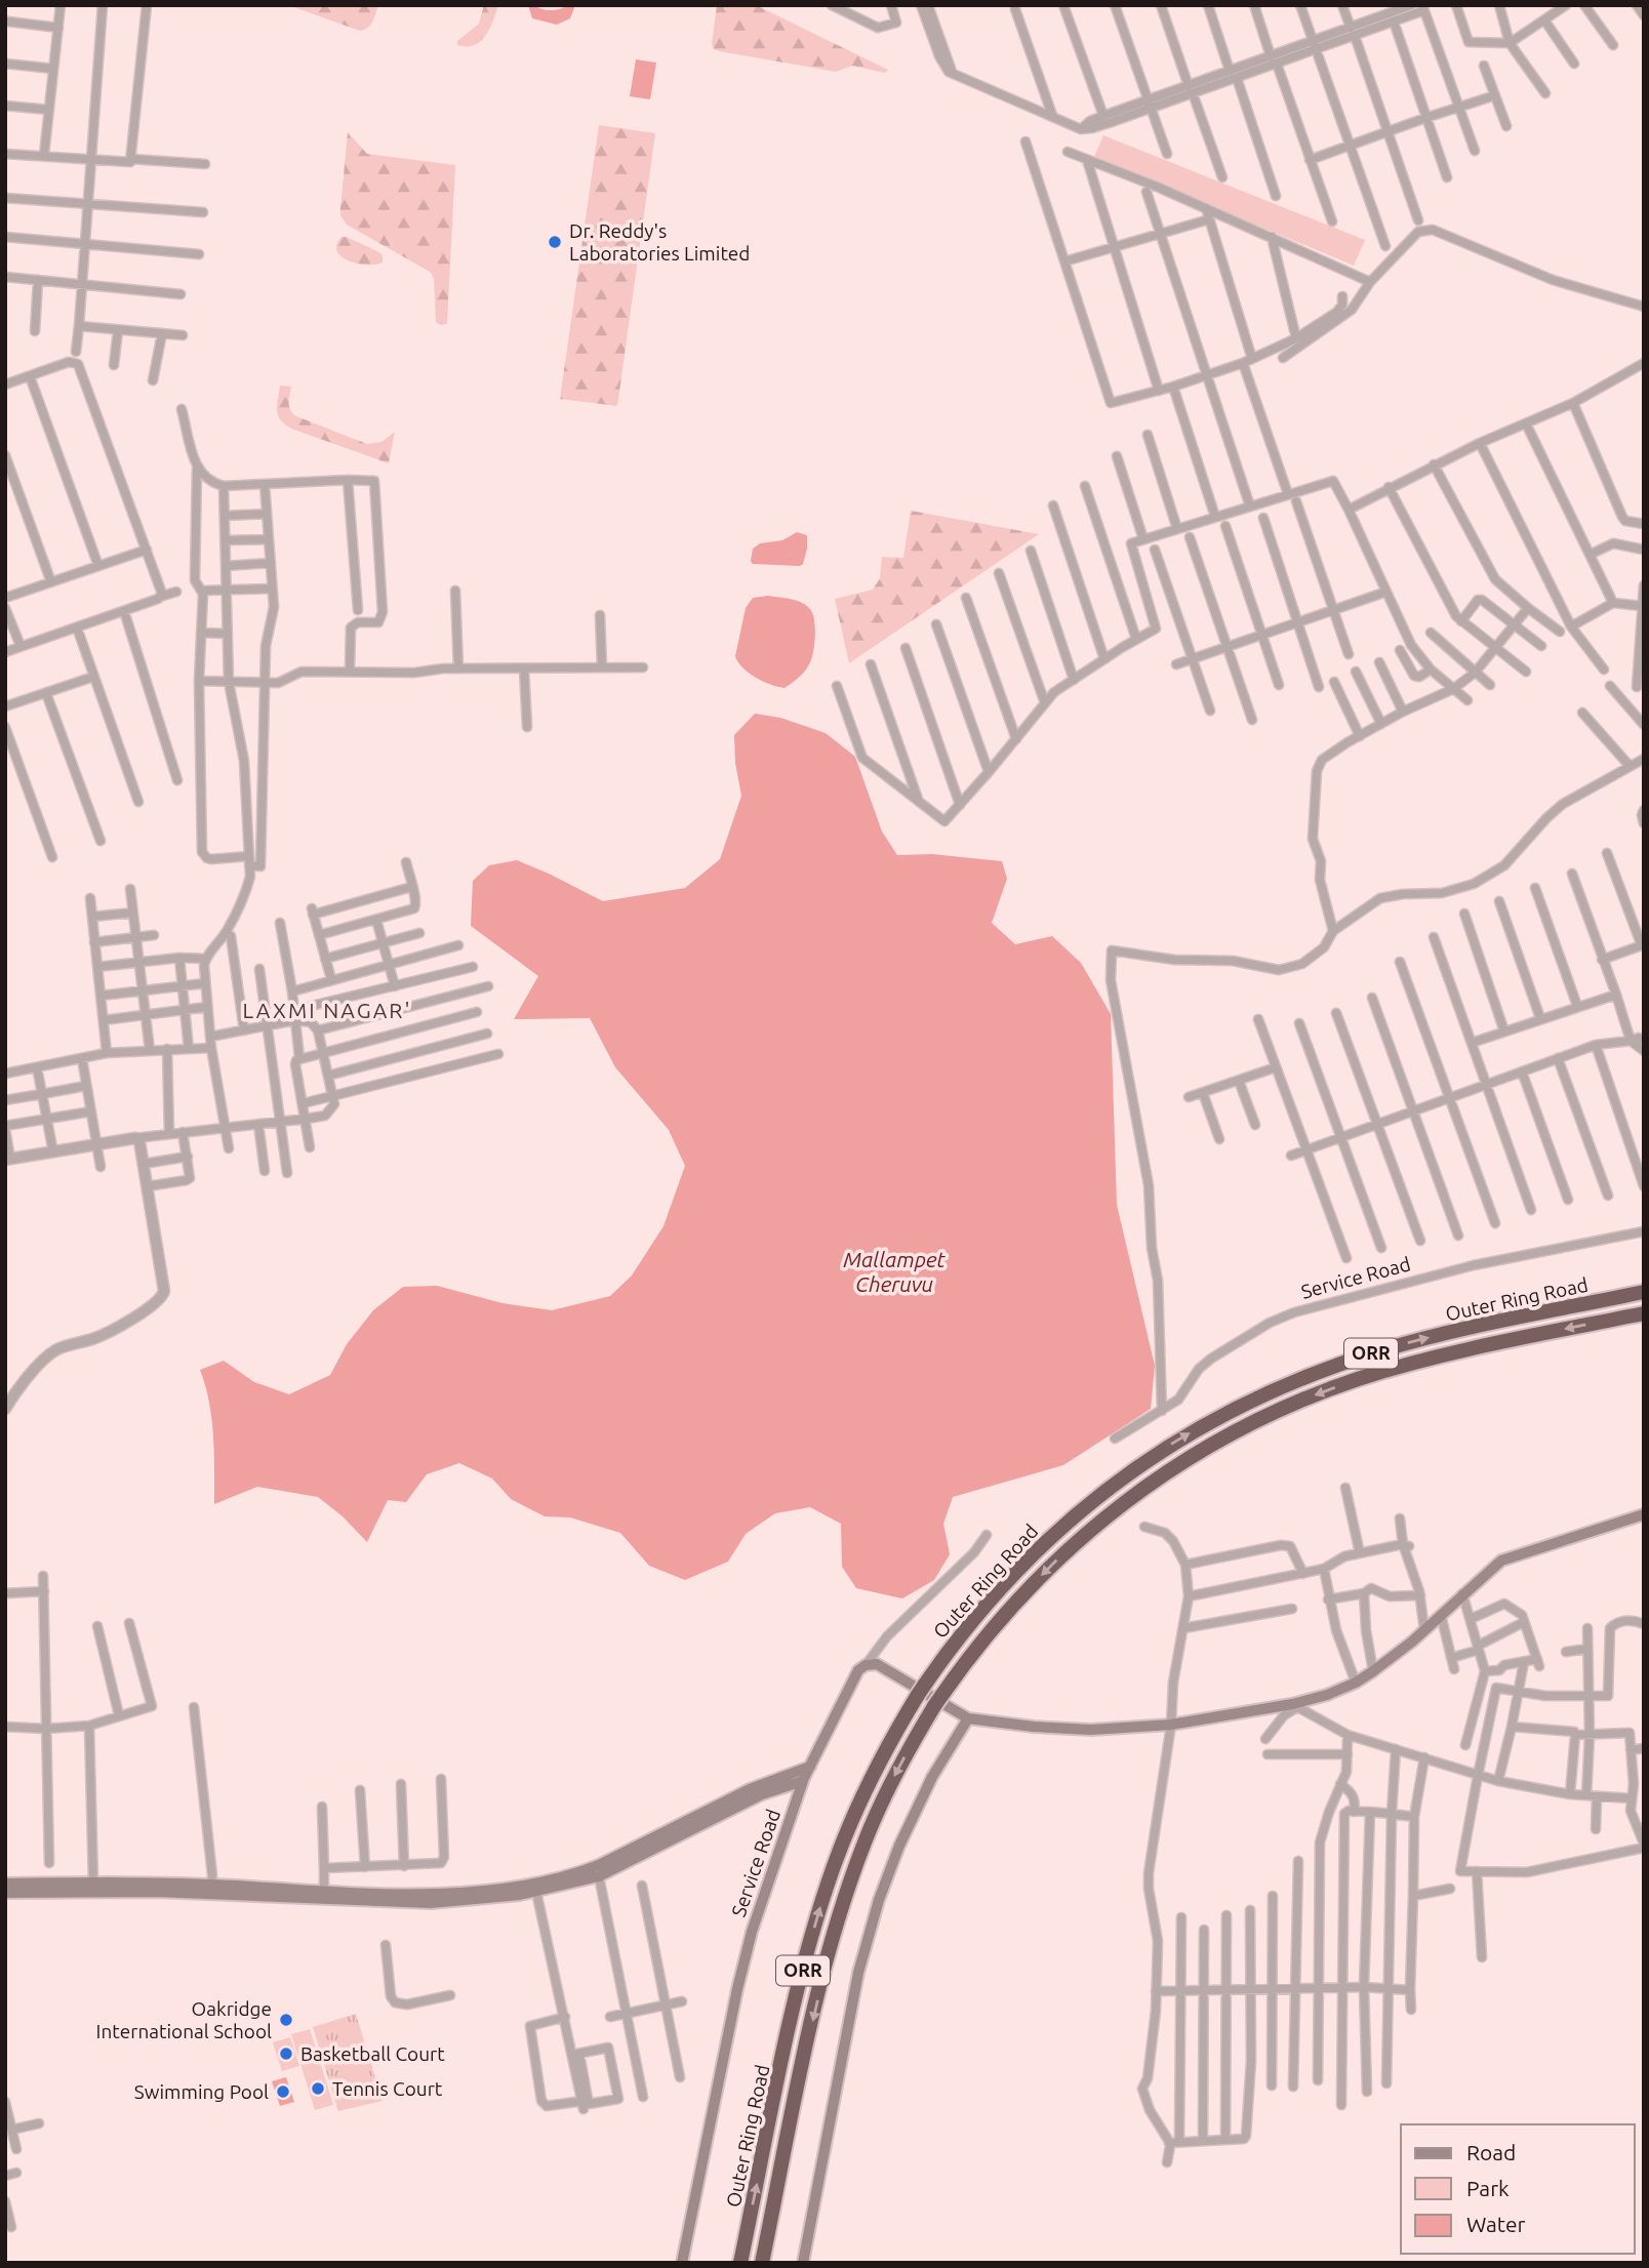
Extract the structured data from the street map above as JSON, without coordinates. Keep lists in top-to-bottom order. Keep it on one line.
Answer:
{"streets":{"highway":["Outer Ring Road","ORR"],"main road":["Service Road"]},"districts":["LAXMI NAGAR'"],"water":["Mallampet Cheruvu"],"places":["Dr. Reddy's Laboratories Limited","Oakridge International School","Basketball Court","Tennis Court","Swimming Pool"],"legend":["Road","Park","Water"]}
